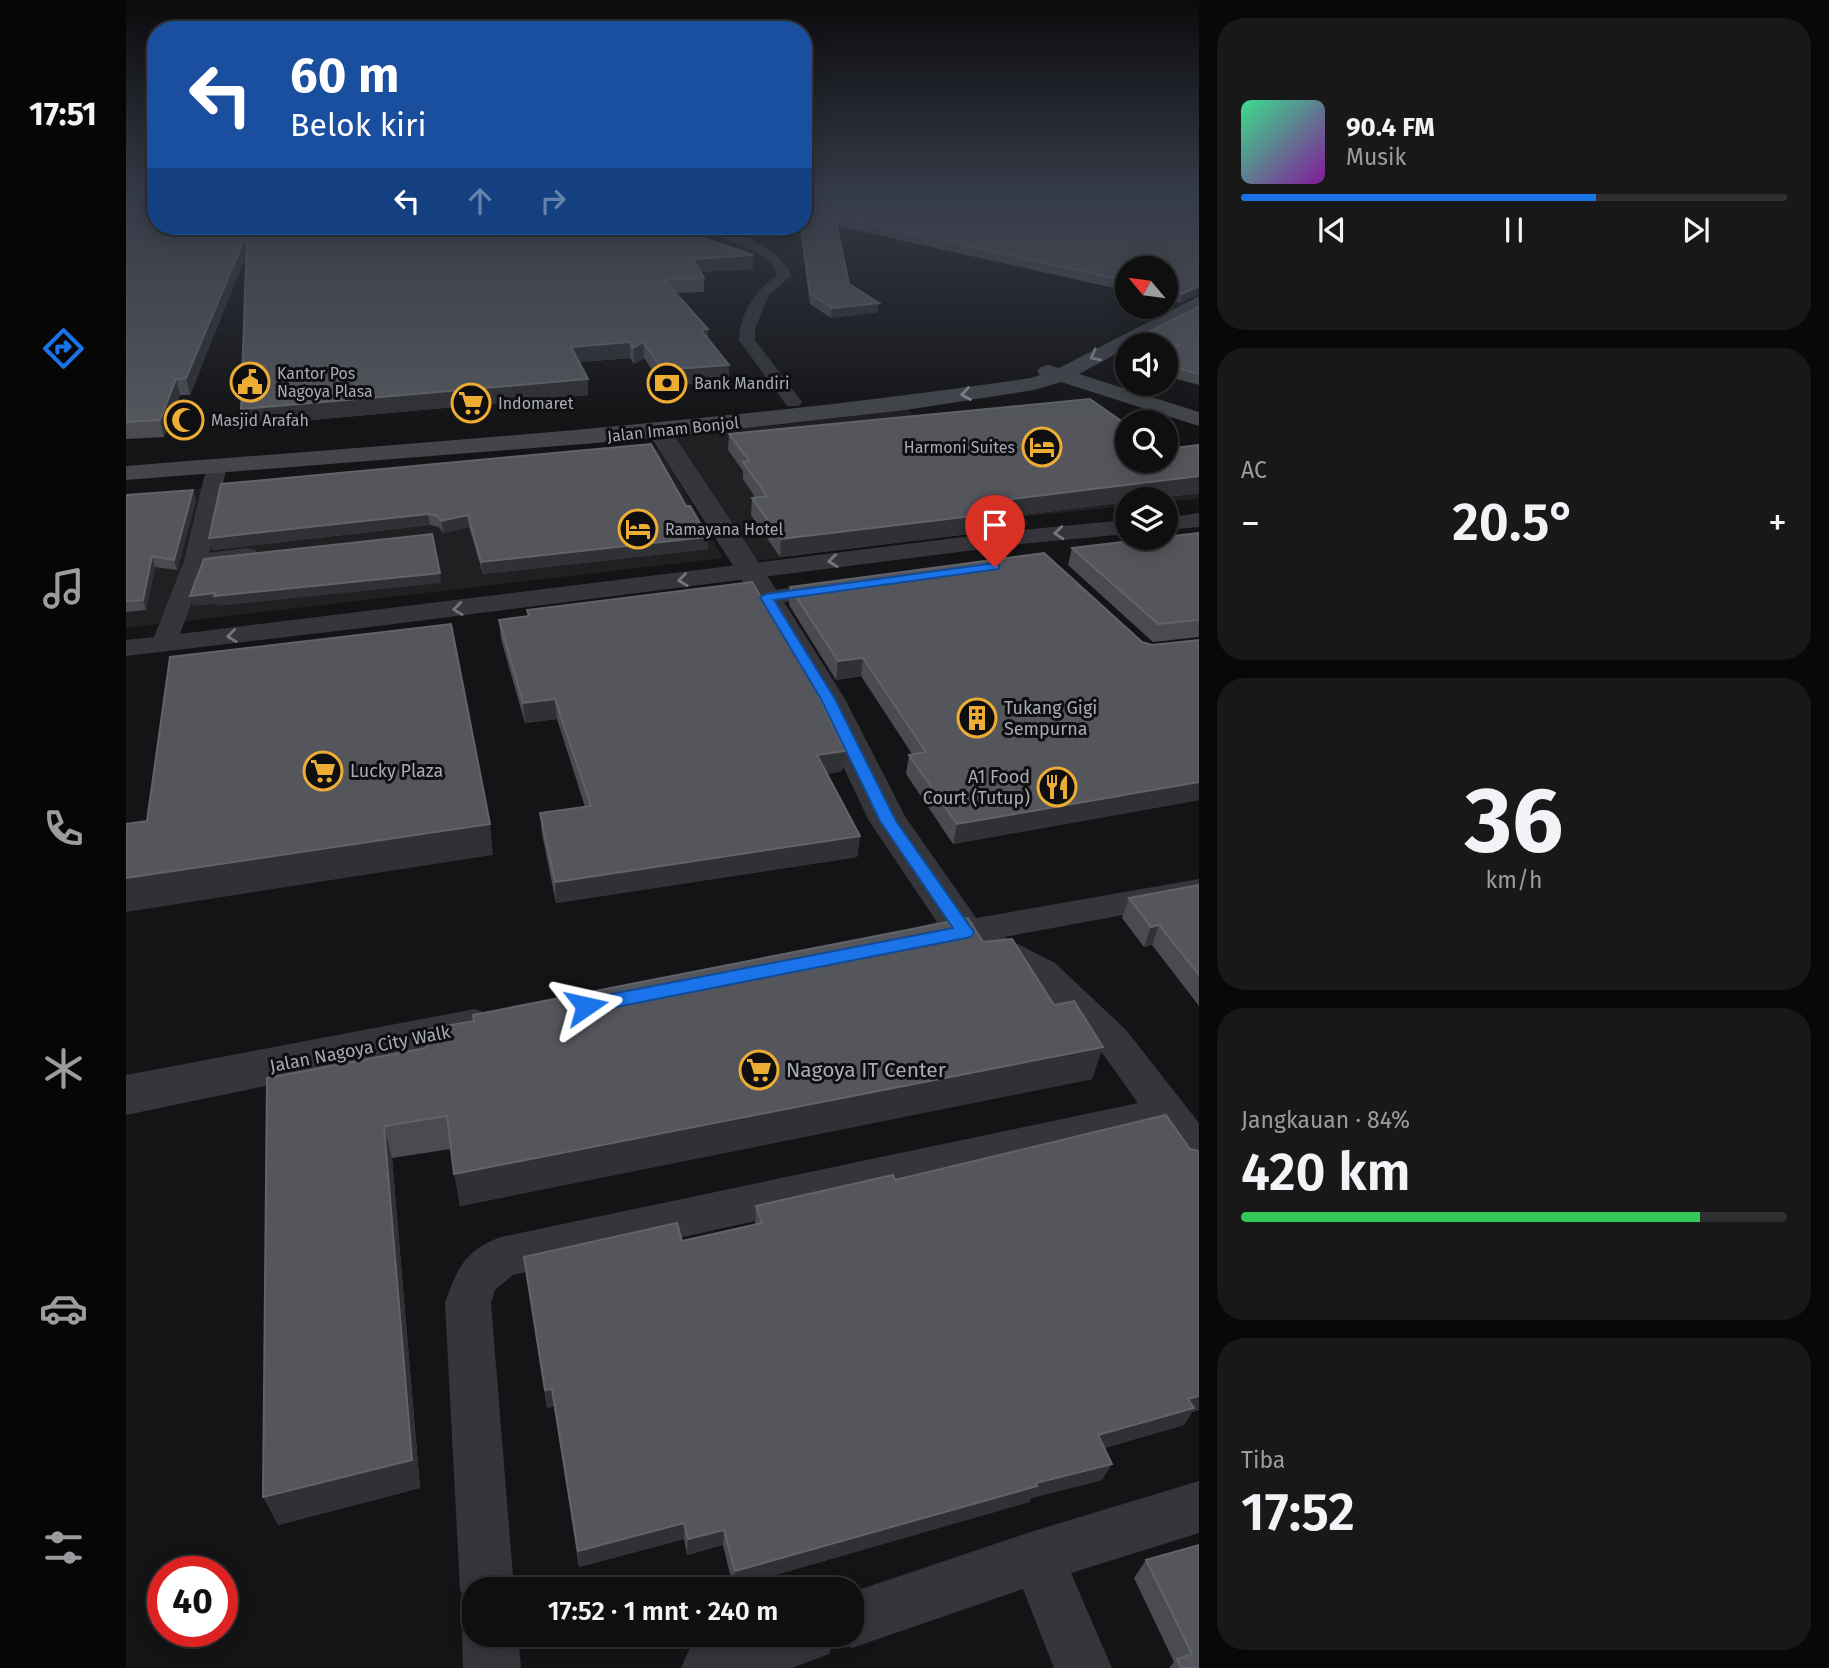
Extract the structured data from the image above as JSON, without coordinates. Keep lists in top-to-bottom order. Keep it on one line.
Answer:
{"streets":{"main road":["Jalan Imam Bonjol"],"street":["Jalan Nagoya City Walk"]},"places":{"public building":["Kantor Pos Nagoya Plasa"],"bank":["Bank Mandiri"],"supermarket":["Indomaret","Lucky Plaza","Nagoya IT Center"],"mosque":["Masjid Arafah"],"hotel":["Harmoni Suites","Ramayana Hotel"],"building":["Tukang Gigi Sempurna"],"restaurant":["A1 Food Court (Tutup)"]},"north":"top left","page":{"tabs":"17:51","turn":["60 m","Belok kiri"],"song":["90.4 FM","Musik"],"tile":["AC",["36","km/h"],["Jangkauan · 84%","420 km"],["Tiba","17:52"]],"heat":["−","20.5°","+"],"limit":"40","trip":"17:52 · 1 mnt · 240 m"}}
